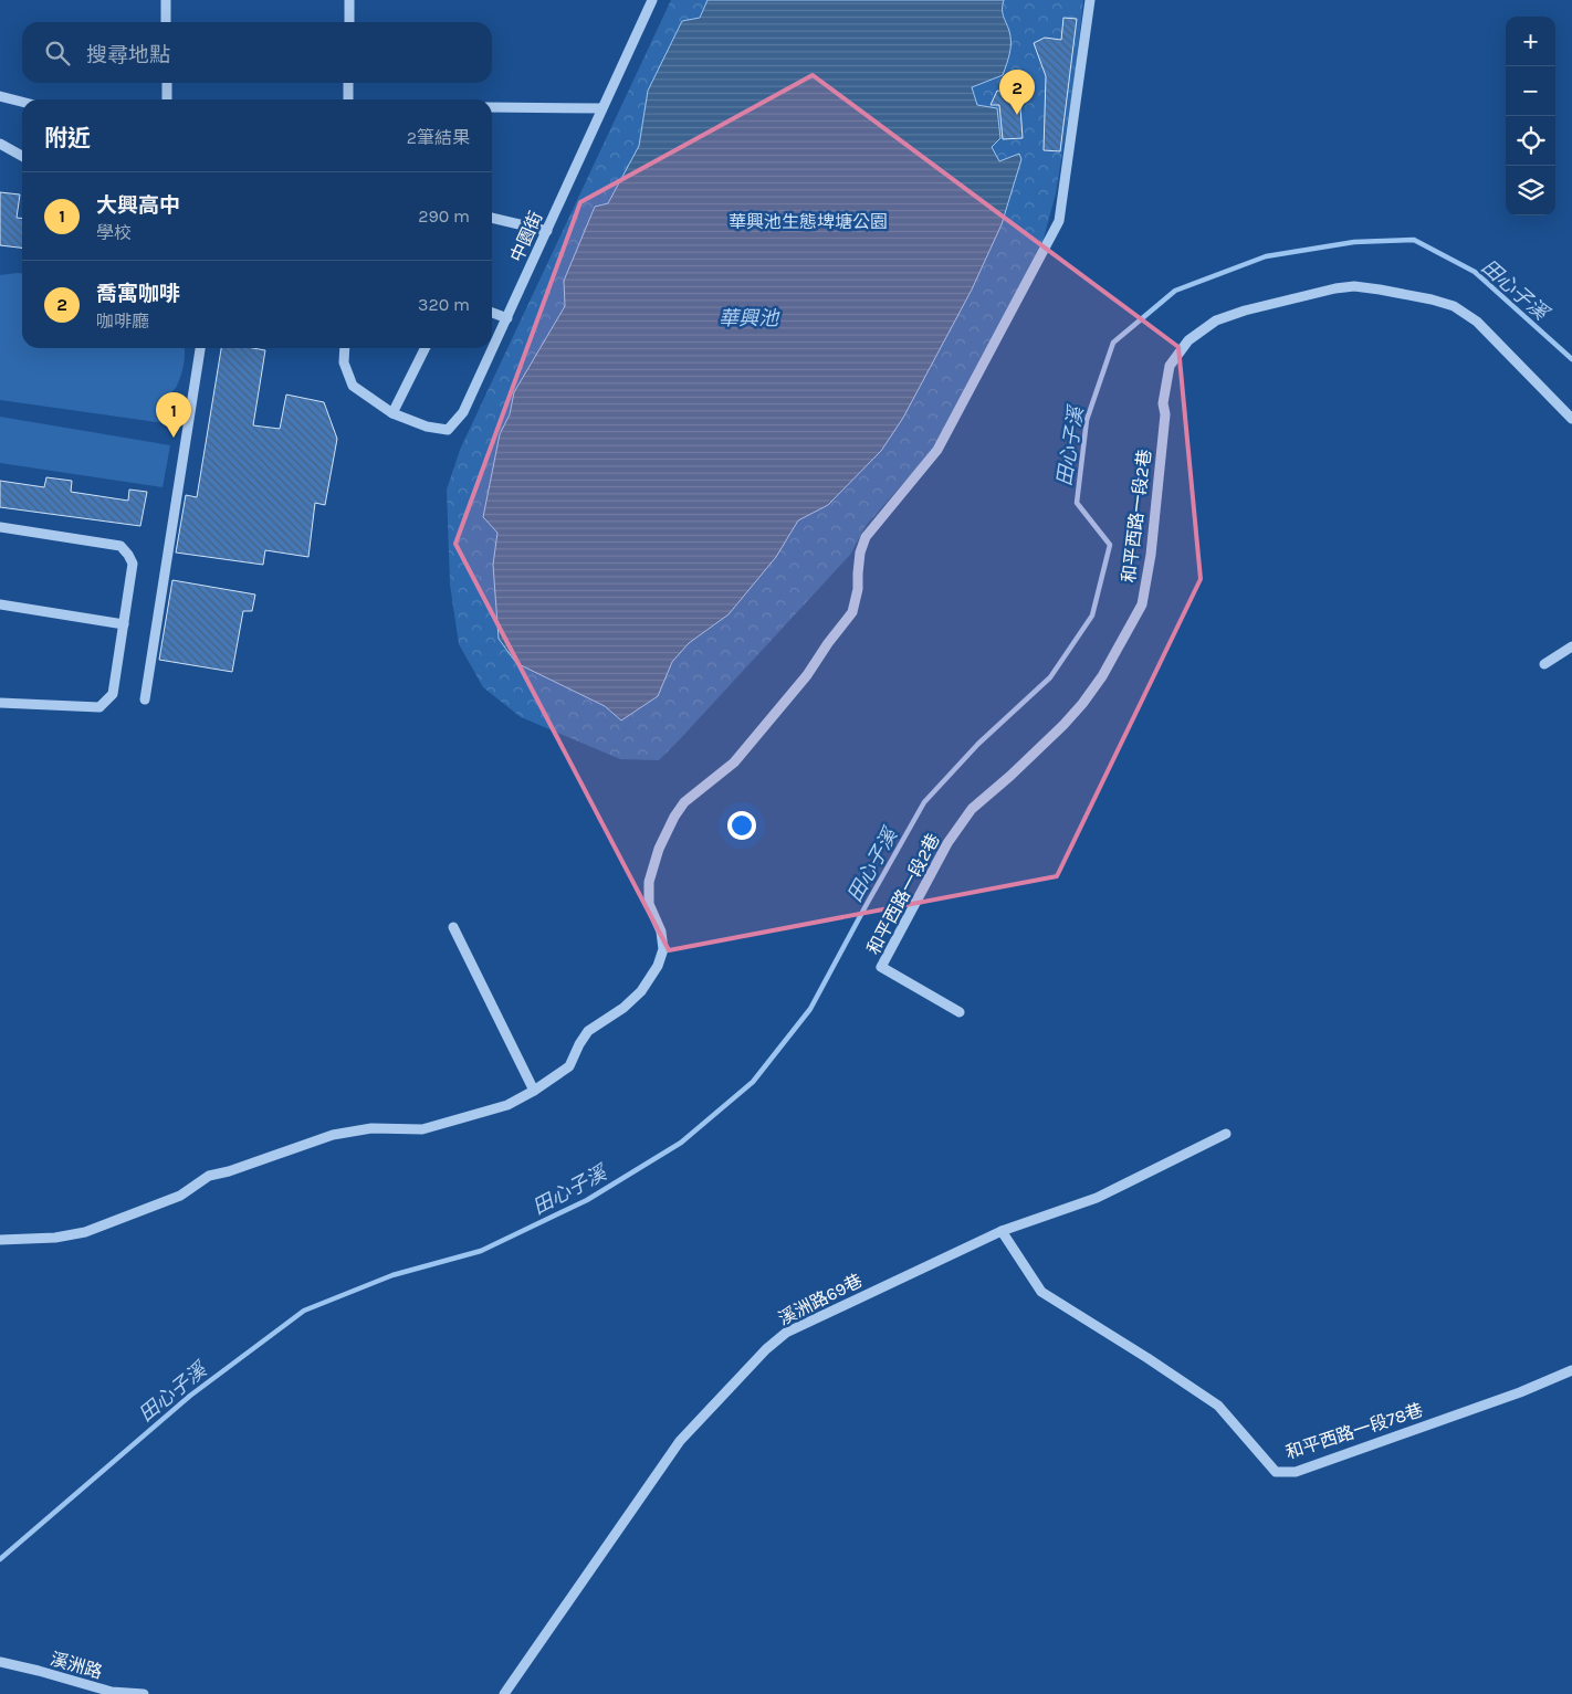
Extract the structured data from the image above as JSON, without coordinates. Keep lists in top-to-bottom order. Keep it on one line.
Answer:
{"streets":{"street":["中園街","和平西路一段2巷","溪洲路69巷","和平西路一段78巷","溪洲路"]},"crossings":[["溪洲路69巷","和平西路一段78巷"]],"water":["田心子溪","華興池"],"parks":["華興池生態埤塘公園"],"page":{"map_buttons":["+","−"],"search":"搜尋地點","pins":["2","1"],"heading":["附近","2筆結果"],"list":[{"mark":"1","name":"大興高中","note":"學校","value":"290 m"},{"mark":"2","name":"喬寓咖啡","note":"咖啡廳","value":"320 m"}]}}
